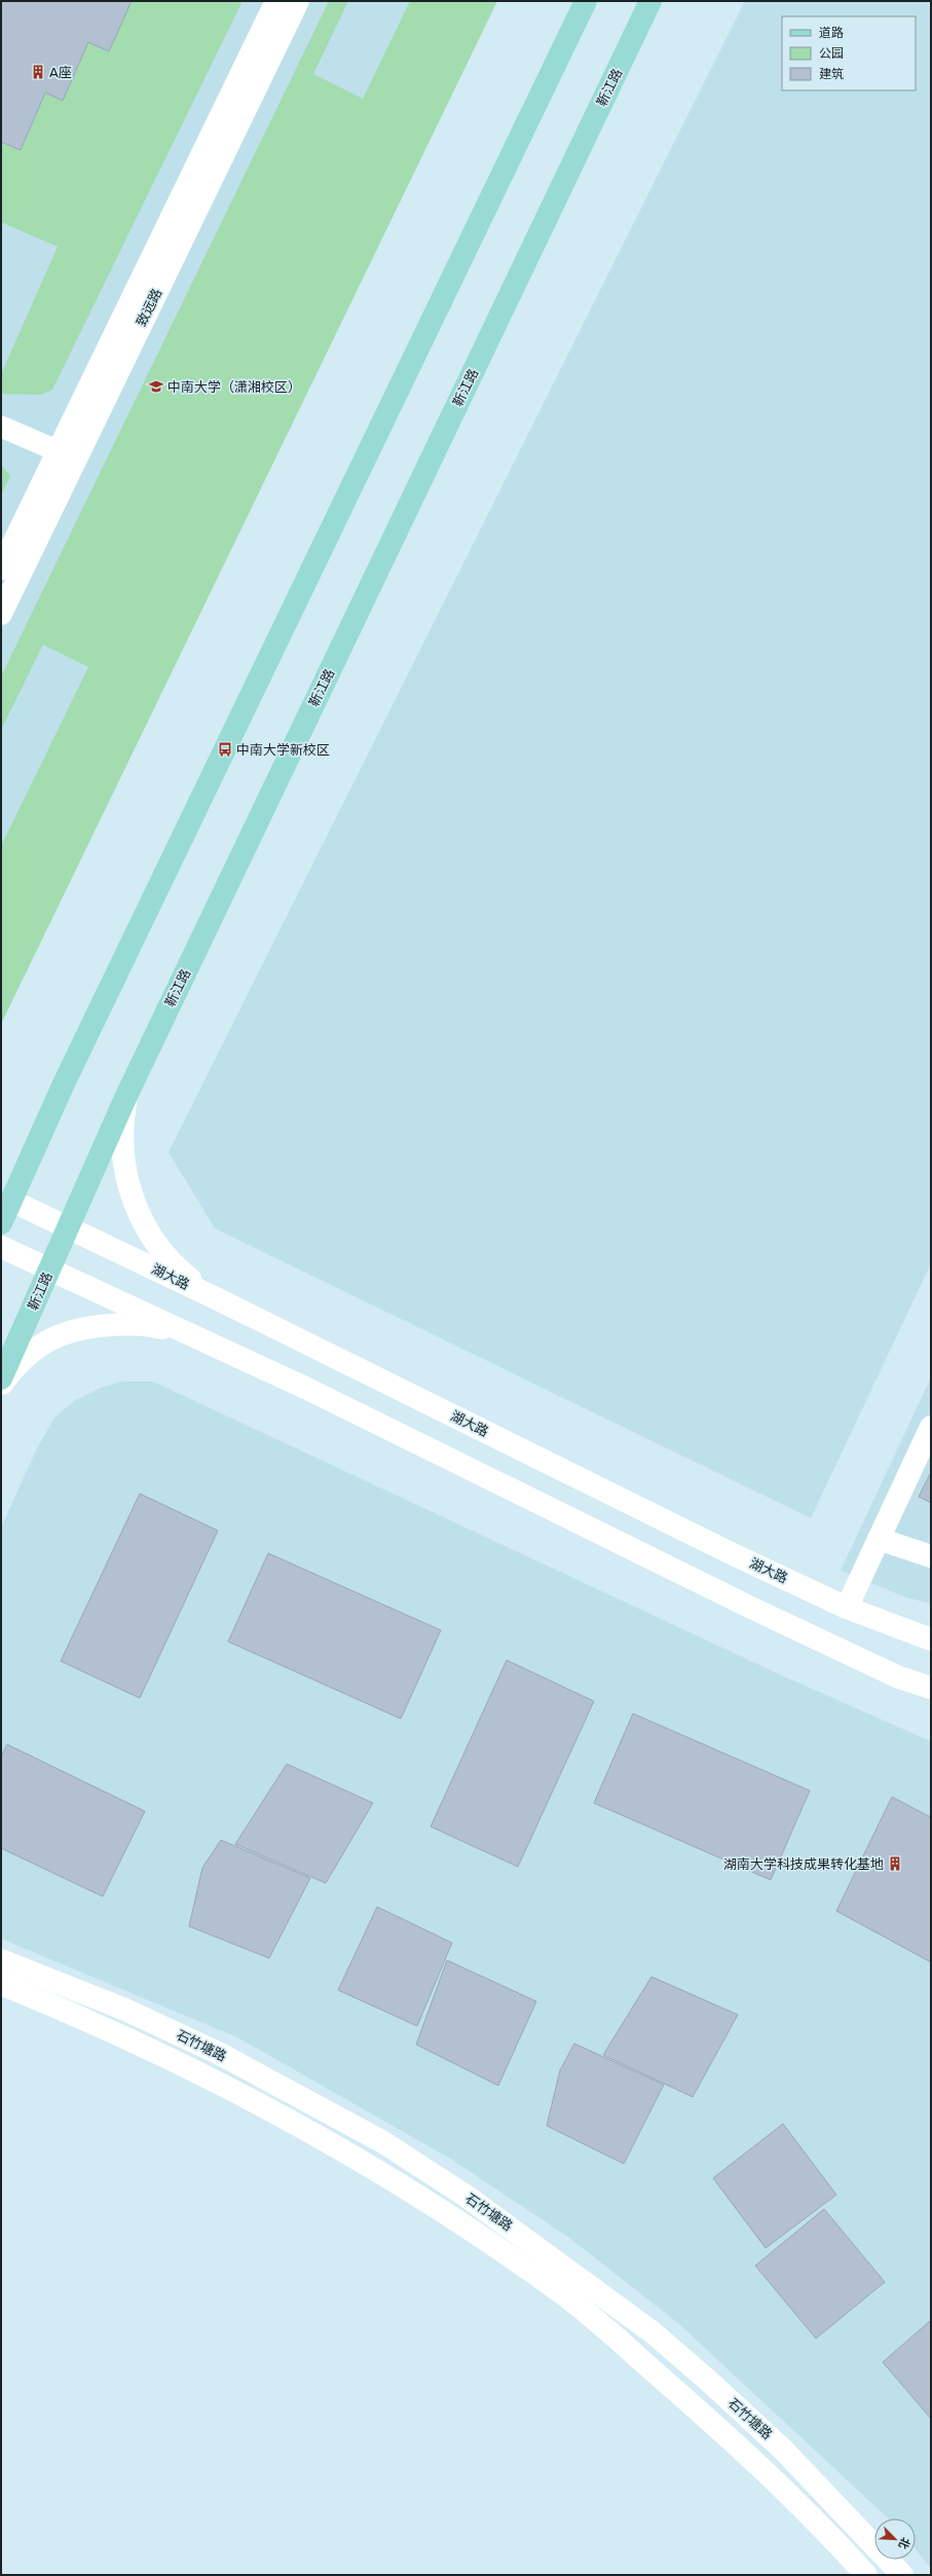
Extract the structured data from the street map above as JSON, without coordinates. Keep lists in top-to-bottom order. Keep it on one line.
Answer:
{"streets":{"main road":["靳江路"],"street":["致远路","湖大路","石竹塘路"]},"crossings":[["靳江路","湖大路"]],"places":{"building":["A座","湖南大学科技成果转化基地"],"school or university":["中南大学（潇湘校区）"],"bus stop":["中南大学新校区"]},"legend":["道路","公园","建筑"],"north":"bottom right"}
